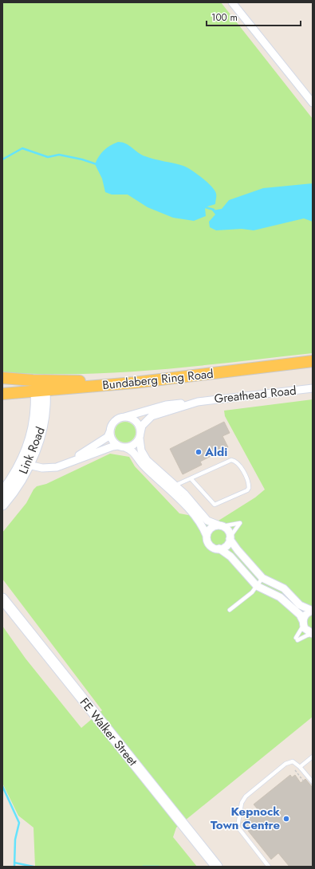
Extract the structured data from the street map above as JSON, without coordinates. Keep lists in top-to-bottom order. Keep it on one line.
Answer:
{"streets":{"main road":["Bundaberg Ring Road","Link Road","FE Walker Street"],"street":["Greathead Road"]},"crossings":[["Bundaberg Ring Road","Link Road"],["Greathead Road","Link Road"]],"places":["Aldi","Kepnock Town Centre"],"scale_bar":"100 m"}
